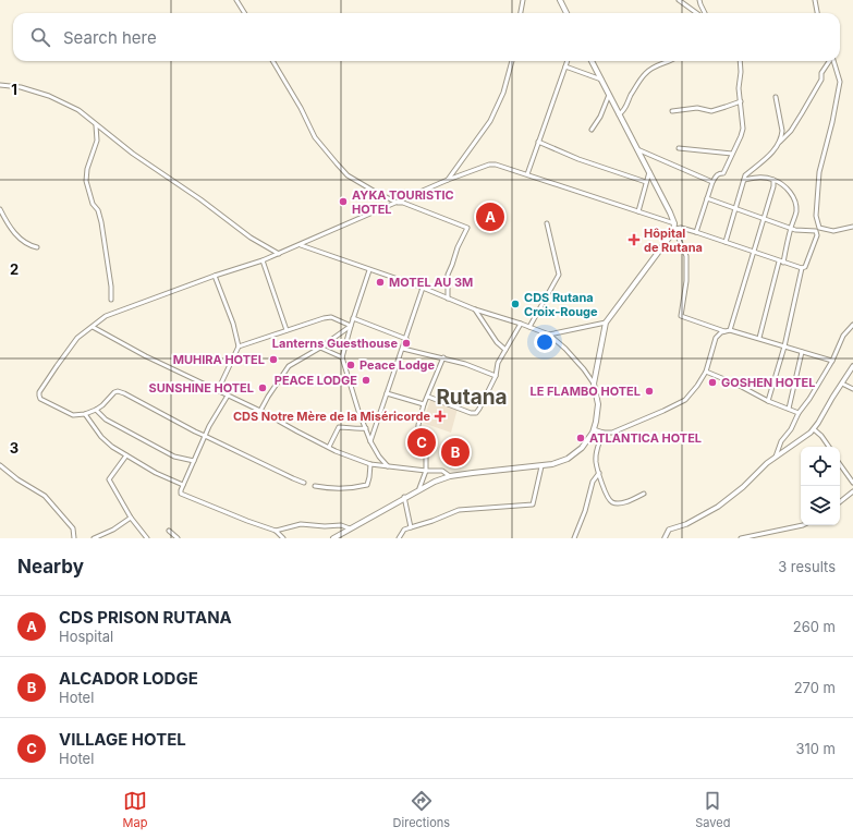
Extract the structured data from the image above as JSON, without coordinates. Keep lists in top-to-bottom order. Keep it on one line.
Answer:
{"districts":["Rutana"],"places":{"other":["AYKA TOURISTIC HOTEL","MOTEL AU 3M","CDS Rutana Croix-Rouge","Lanterns Guesthouse","MUHIRA HOTEL","Peace Lodge","PEACE LODGE","GOSHEN HOTEL","SUNSHINE HOTEL","LE FLAMBO HOTEL","ATLANTICA HOTEL"],"health":["Hôpital de Rutana","CDS Notre Mère de la Miséricorde"]},"page":{"search":"Search here","pins":["A","C","B"],"heading":["Nearby","3 results"],"list":[{"mark":"A","name":"CDS PRISON RUTANA","note":"Hospital","value":"260 m"},{"mark":"B","name":"ALCADOR LODGE","note":"Hotel","value":"270 m"},{"mark":"C","name":"VILLAGE HOTEL","note":"Hotel","value":"310 m"}],"nav":["Map","Directions","Saved"]},"grid":{"rows":["1","2","3"]}}
